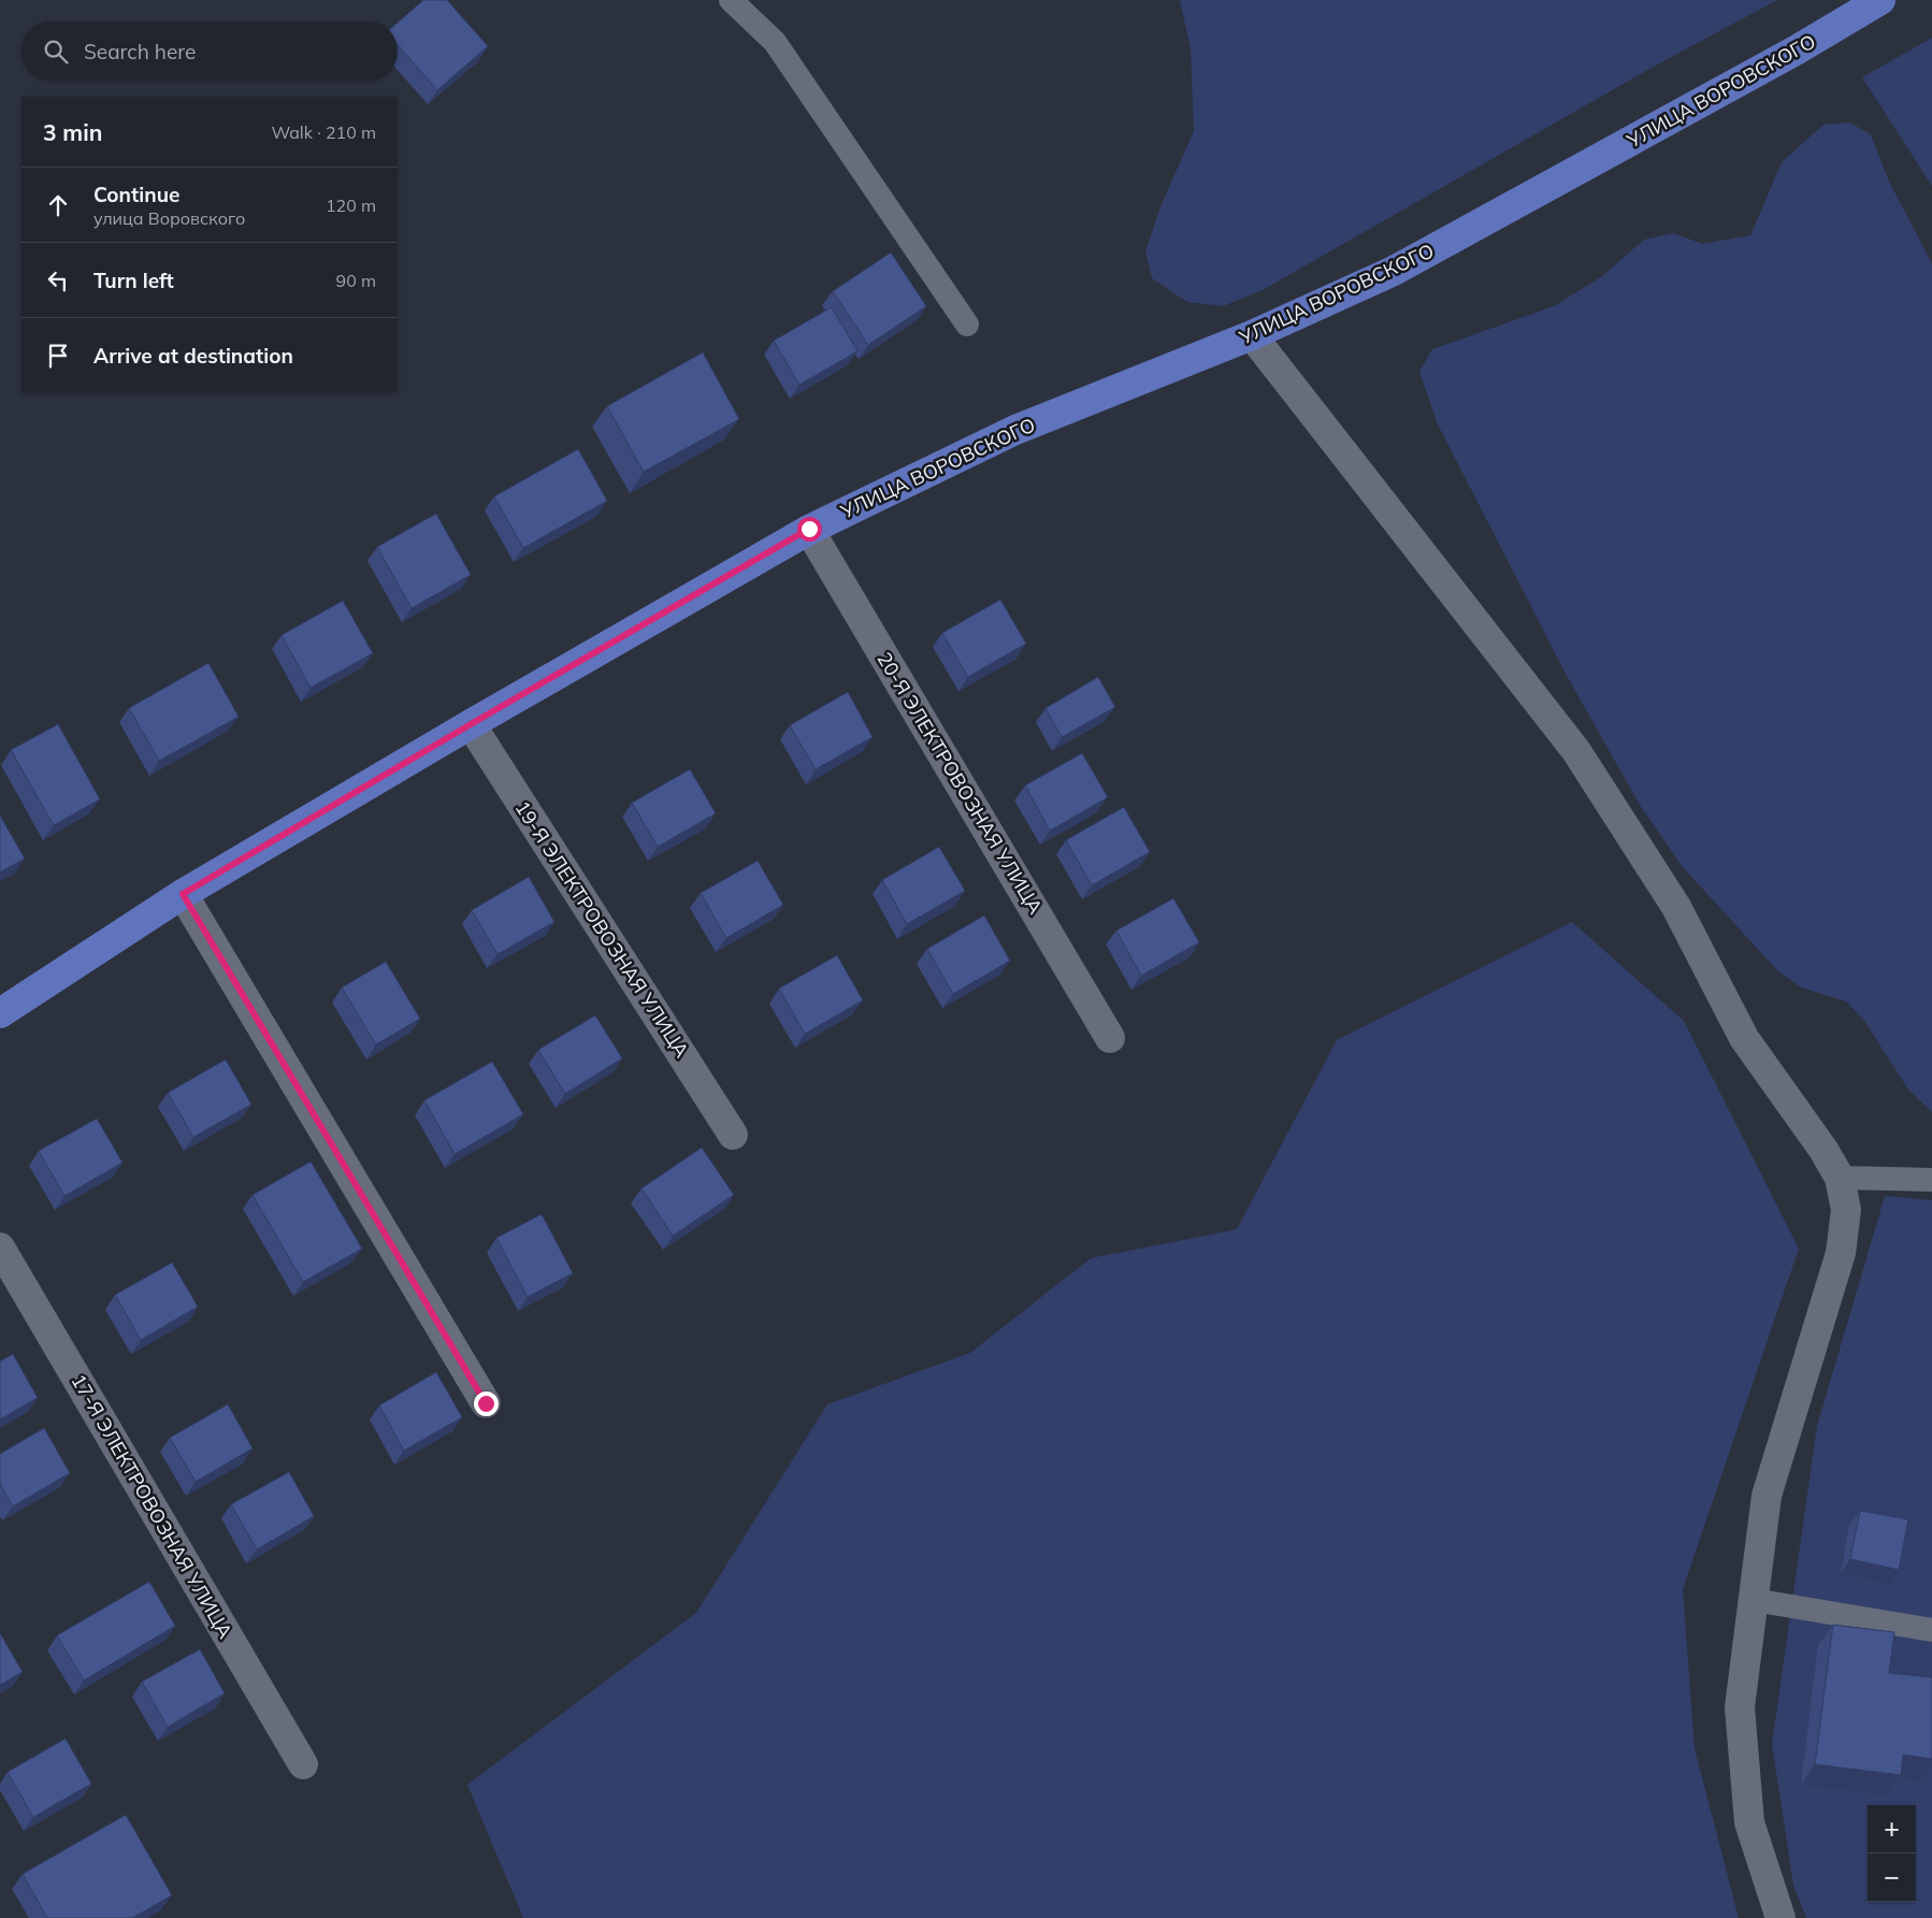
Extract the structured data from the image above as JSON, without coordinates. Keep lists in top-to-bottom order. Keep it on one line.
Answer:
{"streets":{"main road":["УЛИЦА ВОРОВСКОГО"],"street":["20-Я ЭЛЕКТРОВОЗНАЯ УЛИЦА","19-Я ЭЛЕКТРОВОЗНАЯ УЛИЦА","17-Я ЭЛЕКТРОВОЗНАЯ УЛИЦА"]},"crossings":[["УЛИЦА ВОРОВСКОГО","20-Я ЭЛЕКТРОВОЗНАЯ УЛИЦА"],["УЛИЦА ВОРОВСКОГО","19-Я ЭЛЕКТРОВОЗНАЯ УЛИЦА"]],"page":{"search":"Search here","heading":["3 min","Walk · 210 m"],"list":[["Continue","улица Воровского","120 m"],["Turn left","90 m"],"Arrive at destination"],"map_buttons":["+","−"]}}
